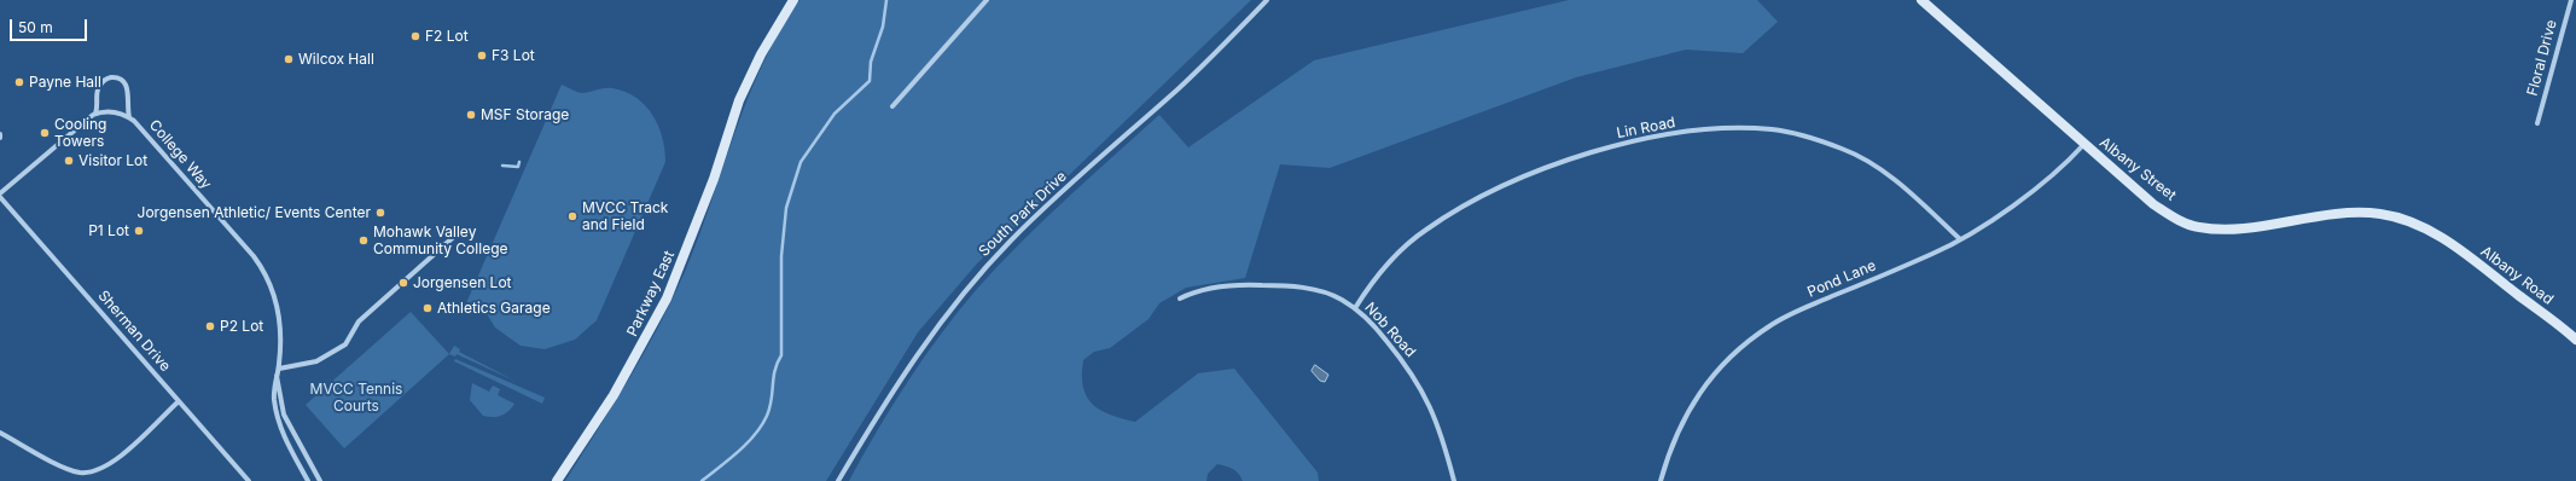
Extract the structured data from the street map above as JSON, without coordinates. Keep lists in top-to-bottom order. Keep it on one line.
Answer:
{"streets":{"street":["Floral Drive","Lin Road","College Way","Albany Street","South Park Drive","Albany Road","Pond Lane","Parkway East","Nob Road","Sherman Drive"]},"crossings":[["Lin Road","Pond Lane"],["Lin Road","Nob Road"],["Albany Street","Albany Road"],["Albany Street","Pond Lane"]],"parks":["MVCC Tennis Courts"],"places":["F2 Lot","F3 Lot","Wilcox Hall","Payne Hall","MSF Storage","Cooling Towers","Visitor Lot","Jorgensen Athletic/ Events Center","MVCC Track and Field","P1 Lot","Mohawk Valley Community College","Jorgensen Lot","Athletics Garage","P2 Lot"],"scale_bar":"50 m"}
